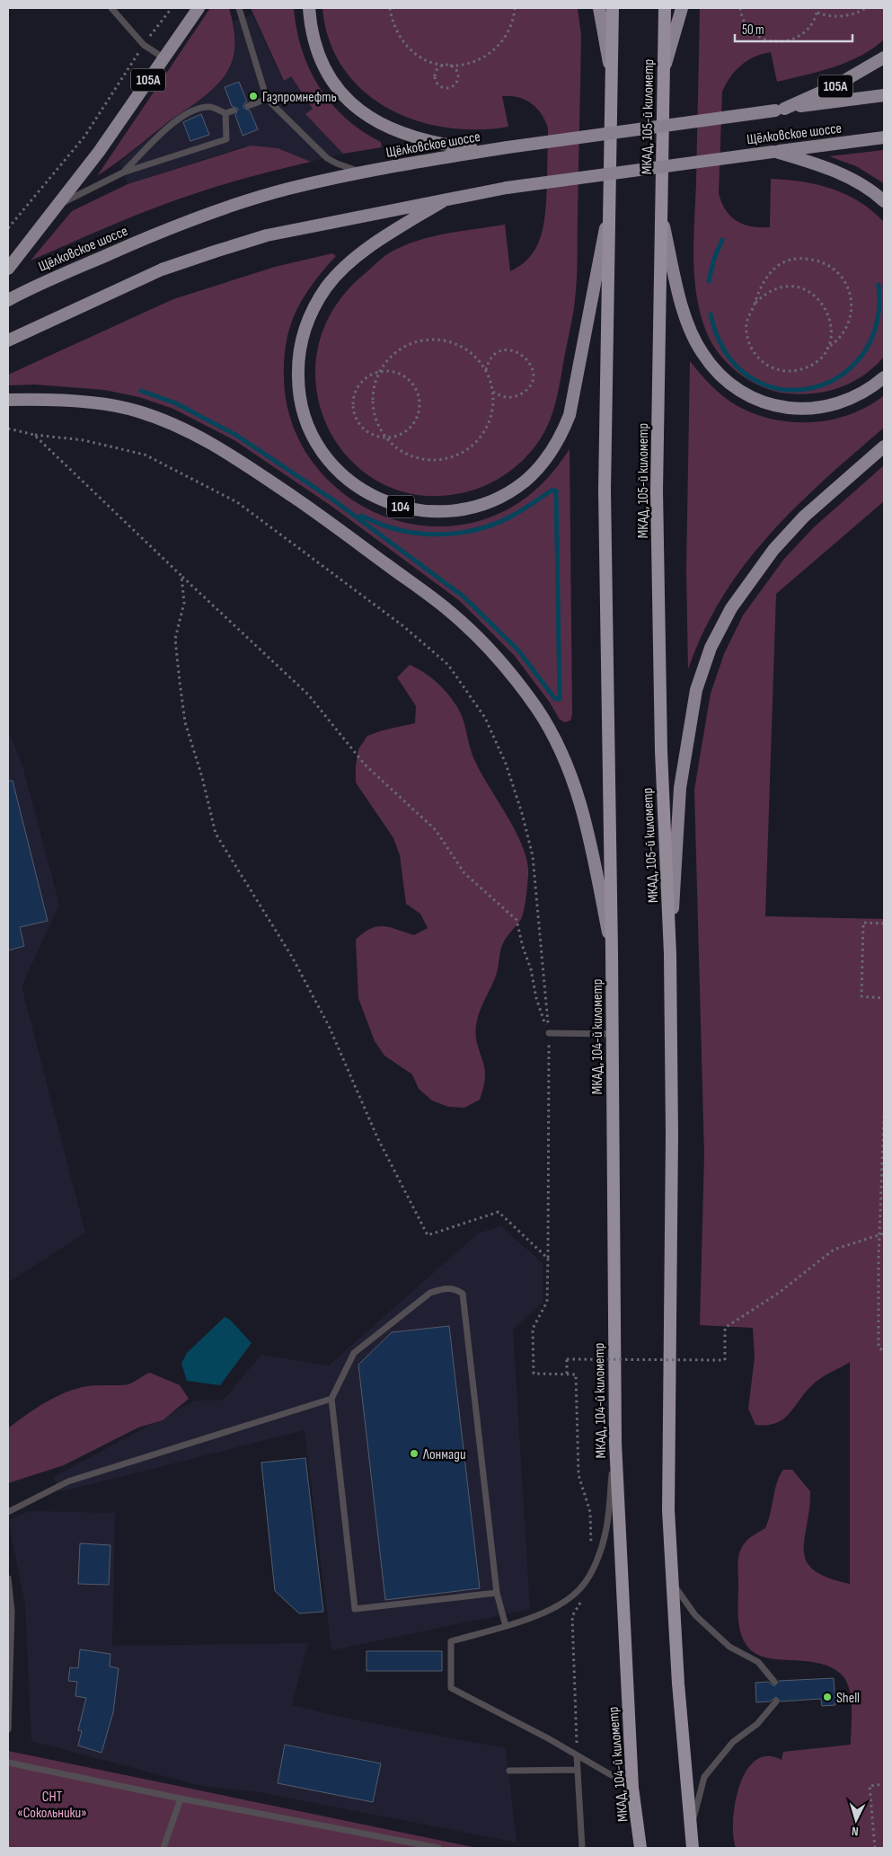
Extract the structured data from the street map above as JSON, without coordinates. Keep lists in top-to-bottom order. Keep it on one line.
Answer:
{"streets":{"highway":["МКАД, 105-й километр","МКАД, 104-й километр"],"main road":["105A","Щёлковское шоссе","104"]},"crossings":[["105A","Щёлковское шоссе"],["Щёлковское шоссе","104"]],"parks":["СНТ «Сокольники»"],"places":["Газпромнефть","Лонмади","Shell"],"scale_bar":"50 m","north":"bottom"}
